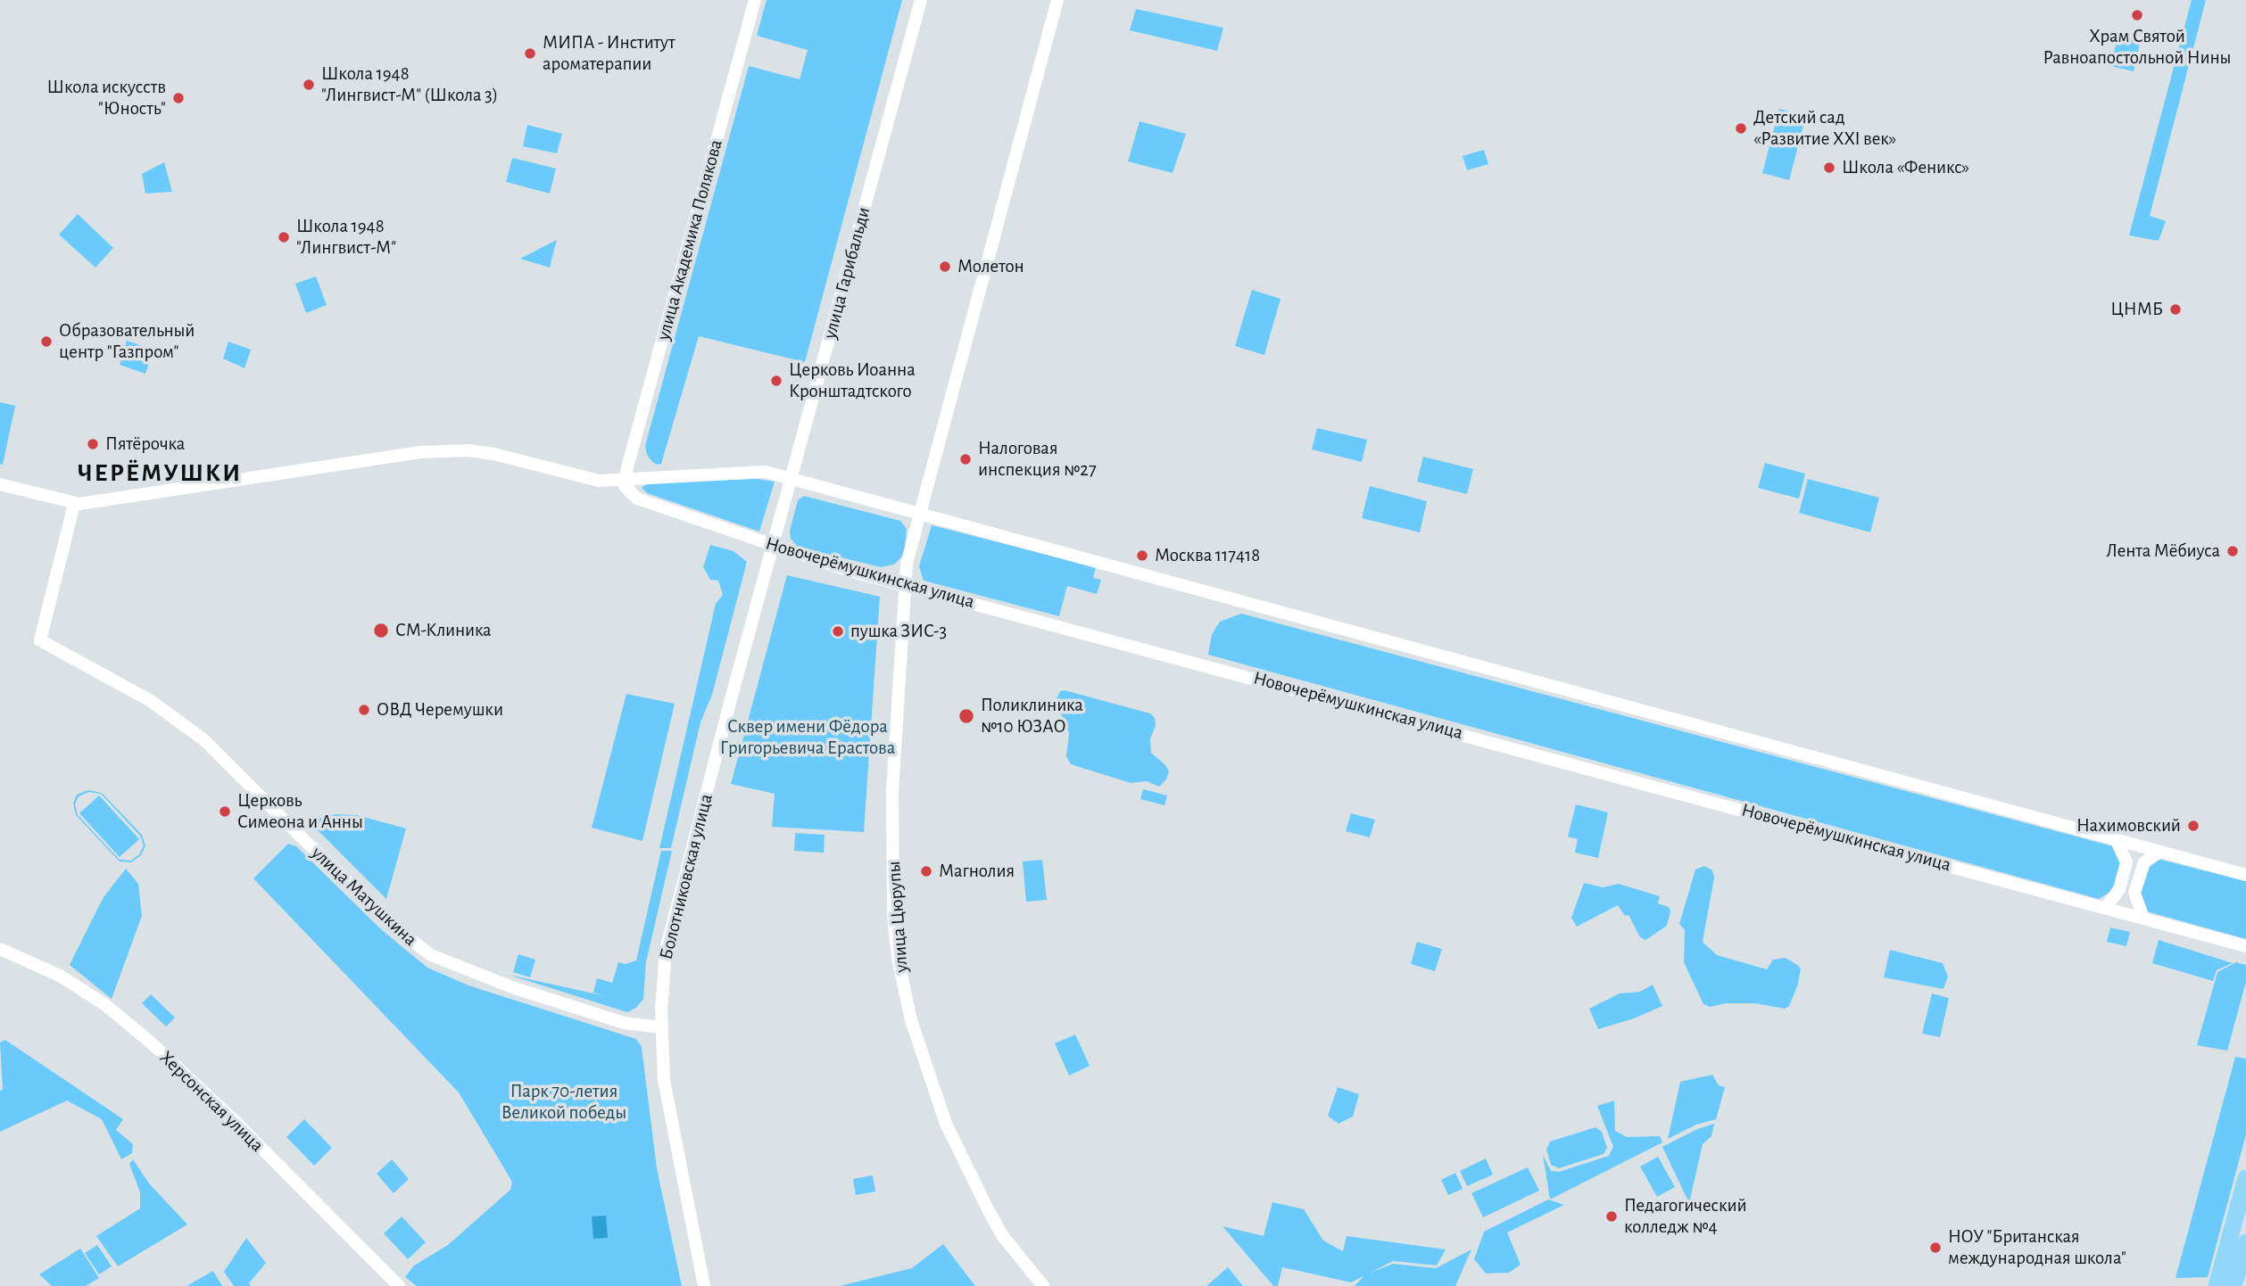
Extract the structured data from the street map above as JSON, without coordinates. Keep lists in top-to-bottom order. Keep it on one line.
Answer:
{"streets":{"street":["улица Академика Полякова","улица Гарибальди","Новочерёмушкинская улица","Болотниковская улица","улица Матушкина","улица Цюрупы","Херсонская улица"]},"crossings":[["улица Академика Полякова","Новочерёмушкинская улица"],["улица Гарибальди","Новочерёмушкинская улица"],["улица Гарибальди","Болотниковская улица"],["Новочерёмушкинская улица","Болотниковская улица"],["Новочерёмушкинская улица","улица Цюрупы"],["Болотниковская улица","улица Матушкина"]],"districts":["ЧЕРЁМУШКИ"],"parks":["Сквер имени Фёдора Григорьевича Ерастова","Парк 70-летия Великой победы"],"places":["Храм Святой Равноапостольной Нины","МИПА - Институт ароматерапии","Школа 1948 \"Лингвист-М\" (Школа 3)","Школа искусств \"Юность\"","Детский сад «Развитие XXI век»","Школа «Феникс»","Школа 1948 \"Лингвист-М\"","Молетон","ЦНМБ","Образовательный центр \"Газпром\"","Церковь Иоанна Кронштадтского","Пятёрочка","Налоговая инспекция №27","Лента Мёбиуса","Москва 117418","СМ-Клиника","пушка ЗИС-3","ОВД Черемушки","Поликлиника №10 ЮЗАО","Церковь Симеона и Анны","Нахимовский","Магнолия","Педагогический колледж №4","НОУ \"Британская международная школа\""]}
